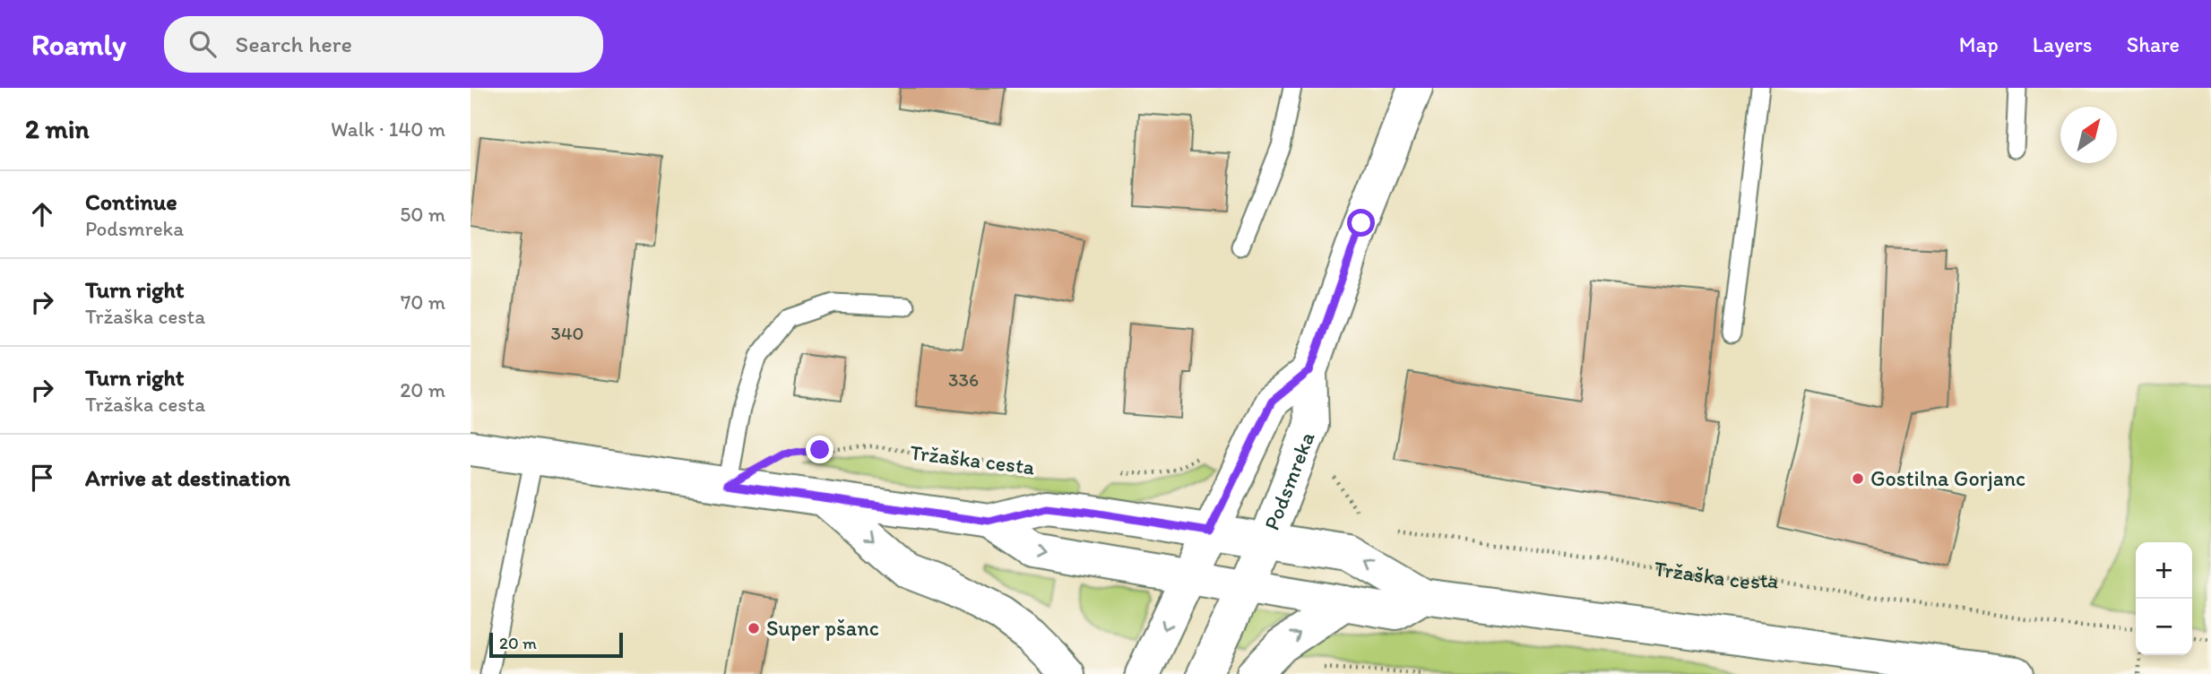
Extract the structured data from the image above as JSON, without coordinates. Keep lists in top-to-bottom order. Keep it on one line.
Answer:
{"streets":{"main road":["Tržaška cesta","Podsmreka"]},"crossings":[["Tržaška cesta","Podsmreka"]],"places":["Gostilna Gorjanc","Super pšanc"],"house_numbers":["340","336"],"scale_bar":"20 m","north":"top right","page":{"header":"Roamly","search":"Search here","nav":["Map","Layers","Share"],"heading":["2 min","Walk · 140 m"],"list":[["Continue","Podsmreka","50 m"],["Turn right","Tržaška cesta","70 m"],["Turn right","Tržaška cesta","20 m"],"Arrive at destination"],"map_buttons":["+","−"],"scale":"20 m"}}
